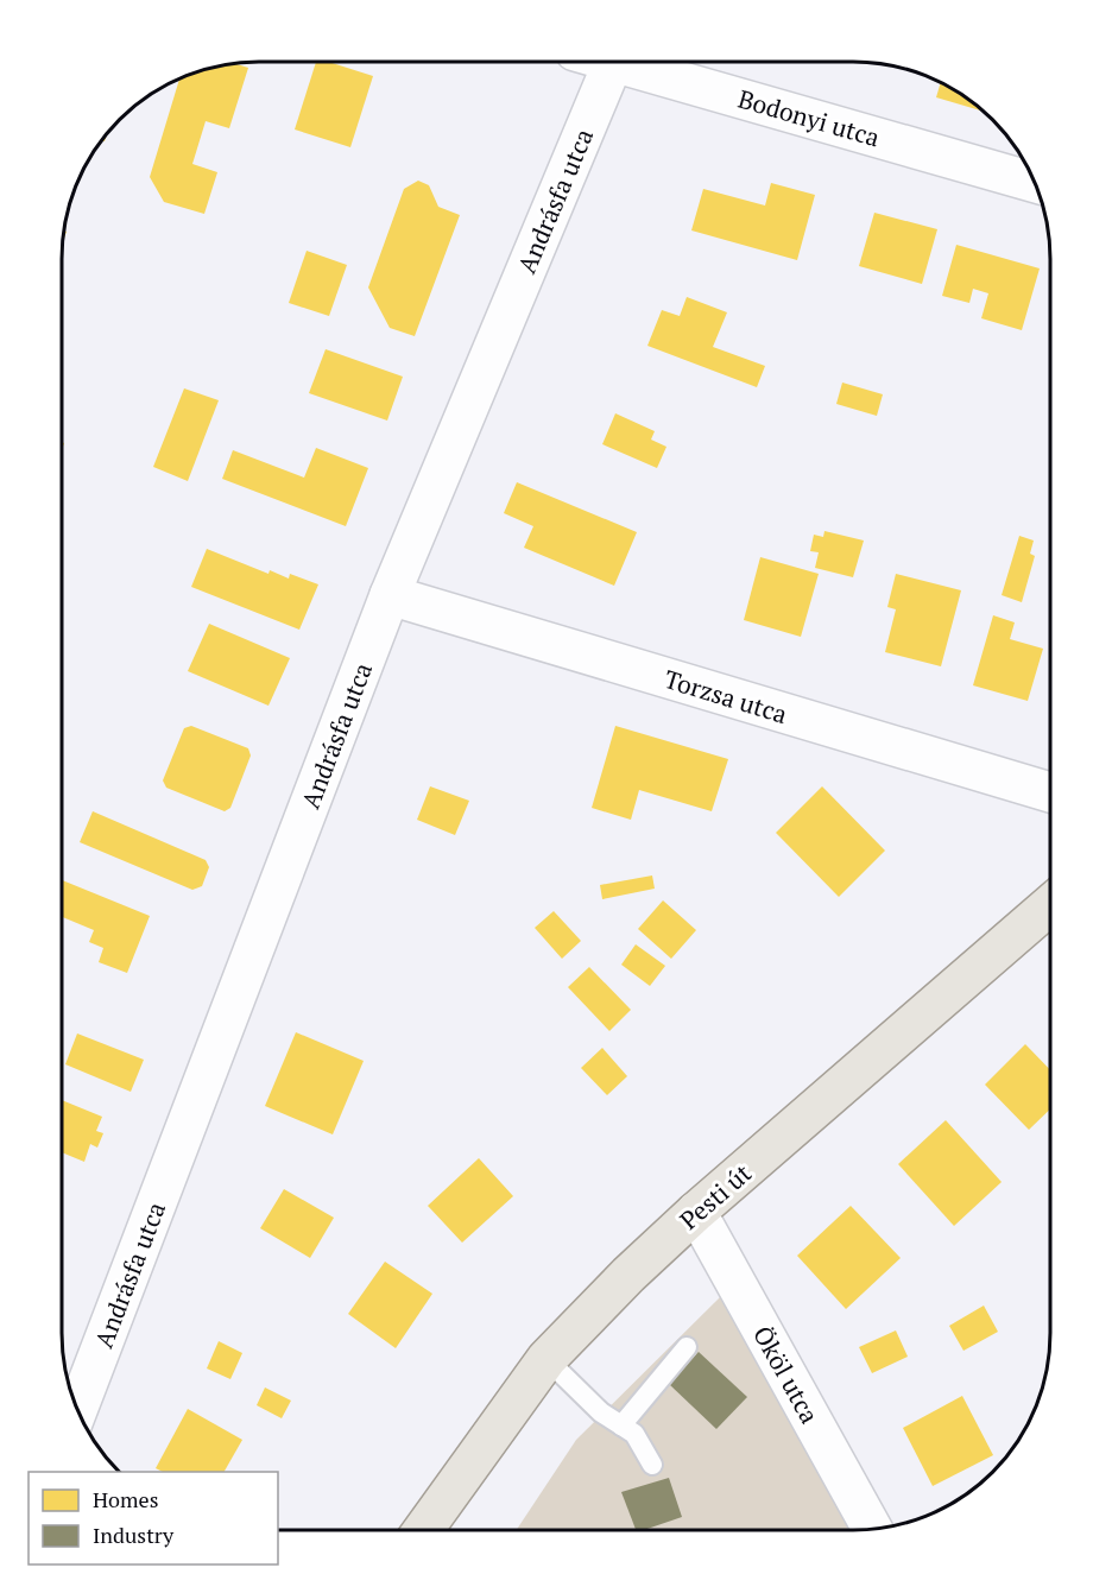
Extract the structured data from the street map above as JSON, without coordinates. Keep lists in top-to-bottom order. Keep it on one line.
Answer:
{"streets":{"main road":["Pesti út"],"street":["Bodonyi utca","Andrásfa utca","Torzsa utca","Ököl utca"]},"crossings":[["Andrásfa utca","Torzsa utca"],["Pesti út","Ököl utca"]],"legend":["Homes","Industry"]}
